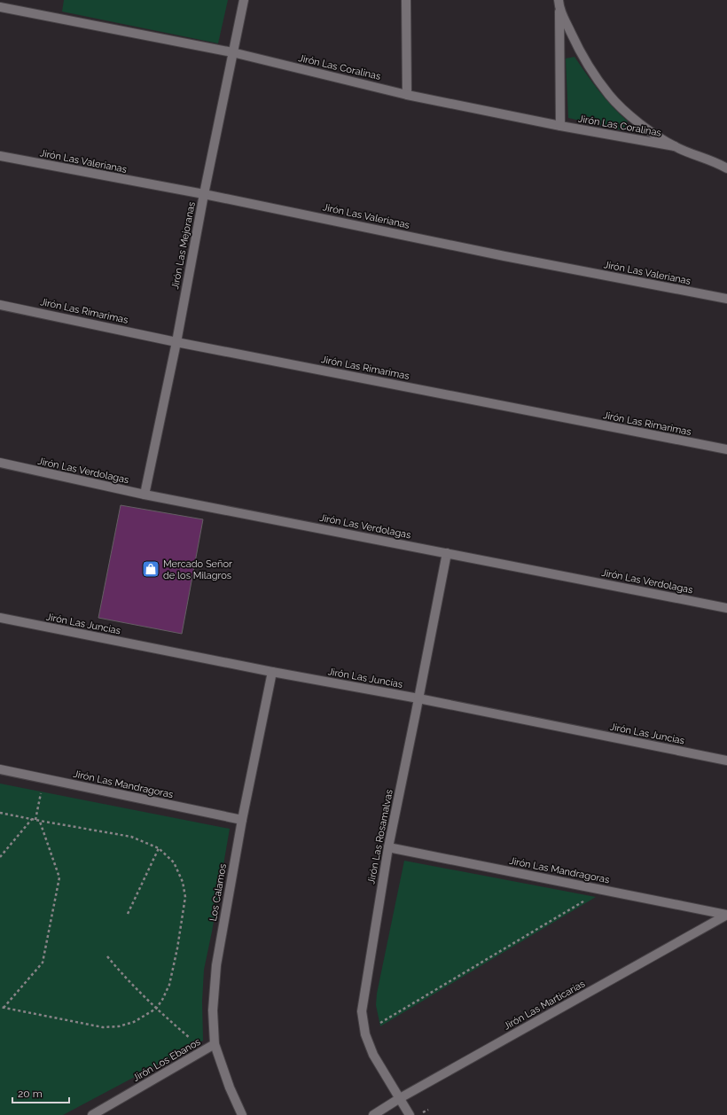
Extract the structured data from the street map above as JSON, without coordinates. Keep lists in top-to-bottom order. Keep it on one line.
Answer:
{"streets":{"street":["Jirón Las Coralinas","Jirón Las Valerianas","Jirón Las Mejoranas","Jirón Las Rimarimas","Jirón Las Verdolagas","Jirón Las Juncias","Jirón Las Mandragoras","Jirón Las Rosamalvas","Los Calamos","Jirón Las Marticarias","Jirón Los Ebanos"]},"crossings":[["Jirón Las Coralinas","Jirón Las Mejoranas"],["Jirón Las Valerianas","Jirón Las Mejoranas"],["Jirón Las Mejoranas","Jirón Las Rimarimas"],["Jirón Las Mejoranas","Jirón Las Verdolagas"],["Jirón Las Verdolagas","Jirón Las Rosamalvas"],["Jirón Las Juncias","Jirón Las Rosamalvas"],["Jirón Las Juncias","Los Calamos"],["Jirón Las Mandragoras","Jirón Las Rosamalvas"],["Jirón Las Mandragoras","Los Calamos"],["Jirón Las Mandragoras","Jirón Las Marticarias"],["Jirón Las Rosamalvas","Jirón Las Marticarias"],["Los Calamos","Jirón Los Ebanos"]],"places":{"shop":["Mercado Señor de los Milagros"]},"scale_bar":"20 m"}
